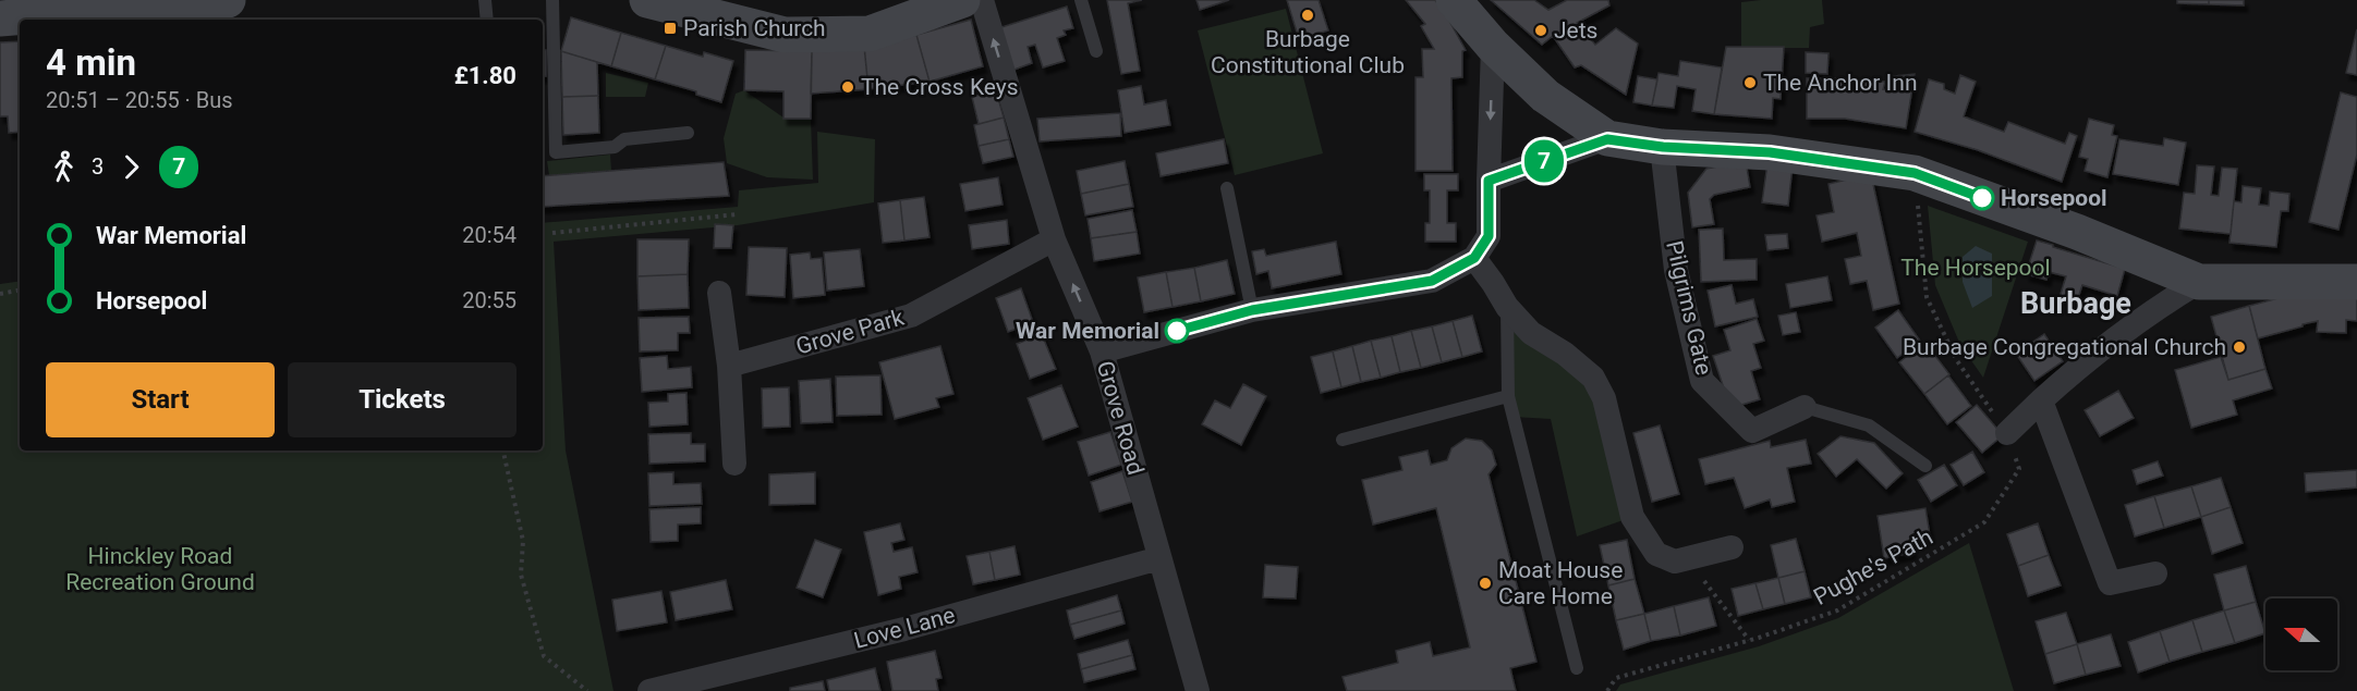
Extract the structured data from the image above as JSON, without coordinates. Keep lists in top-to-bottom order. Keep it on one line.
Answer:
{"streets":{"street":["Pilgrims Gate","Grove Park","Grove Road","Love Lane"],"path":["Pughe's Path"]},"crossings":[["Grove Park","Grove Road"],["Grove Road","Love Lane"]],"one_way":["Grove Road"],"districts":["Burbage"],"parks":["The Horsepool","Hinckley Road Recreation Ground"],"places":{"other":["Burbage Constitutional Club","Jets","The Anchor Inn","The Cross Keys","Horsepool","War Memorial","Burbage Congregational Church","Moat House Care Home"],"transit":["Parish Church"]},"lines":["bus line 7"],"north":"left","page":{"on_map":"7","heading":["4 min","20:51 – 20:55 · Bus","£1.80"],"legs":["3","7"],"list":[{"name":"War Memorial","value":"20:54"},{"name":"Horsepool","value":"20:55"}],"buttons":["Start","Tickets"]}}
